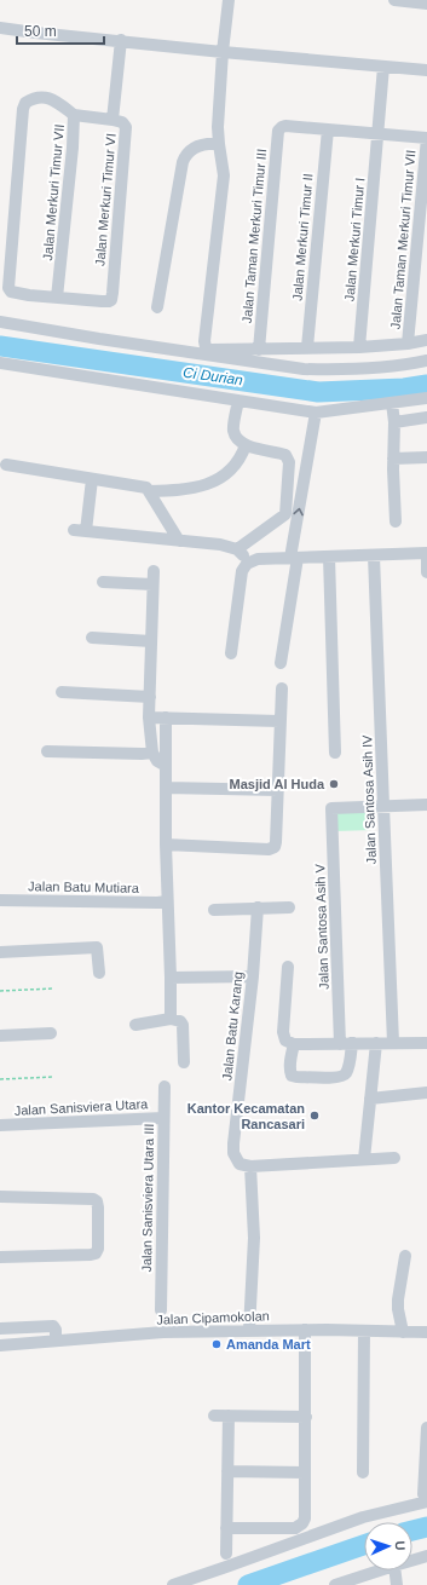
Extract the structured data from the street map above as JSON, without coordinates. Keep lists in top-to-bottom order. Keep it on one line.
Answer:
{"streets":{"street":["Jalan Merkuri Timur VII","Jalan Merkuri Timur VI","Jalan Taman Merkuri Timur III","Jalan Merkuri Timur II","Jalan Merkuri Timur I","Jalan Taman Merkuri Timur VII","Jalan Santosa Asih IV","Jalan Batu Mutiara","Jalan Santosa Asih V","Jalan Batu Karang","Jalan Sanisviera Utara","Jalan Sanisviera Utara III","Jalan Cipamokolan"]},"crossings":[["Jalan Merkuri Timur VII","Jalan Merkuri Timur VI"],["Jalan Taman Merkuri Timur III","Jalan Merkuri Timur II"],["Jalan Santosa Asih IV","Jalan Santosa Asih V"],["Jalan Sanisviera Utara","Jalan Sanisviera Utara III"]],"water":["Ci Durian"],"places":["Masjid Al Huda","Kantor Kecamatan Rancasari","Amanda Mart"],"scale_bar":"50 m","north":"right"}
